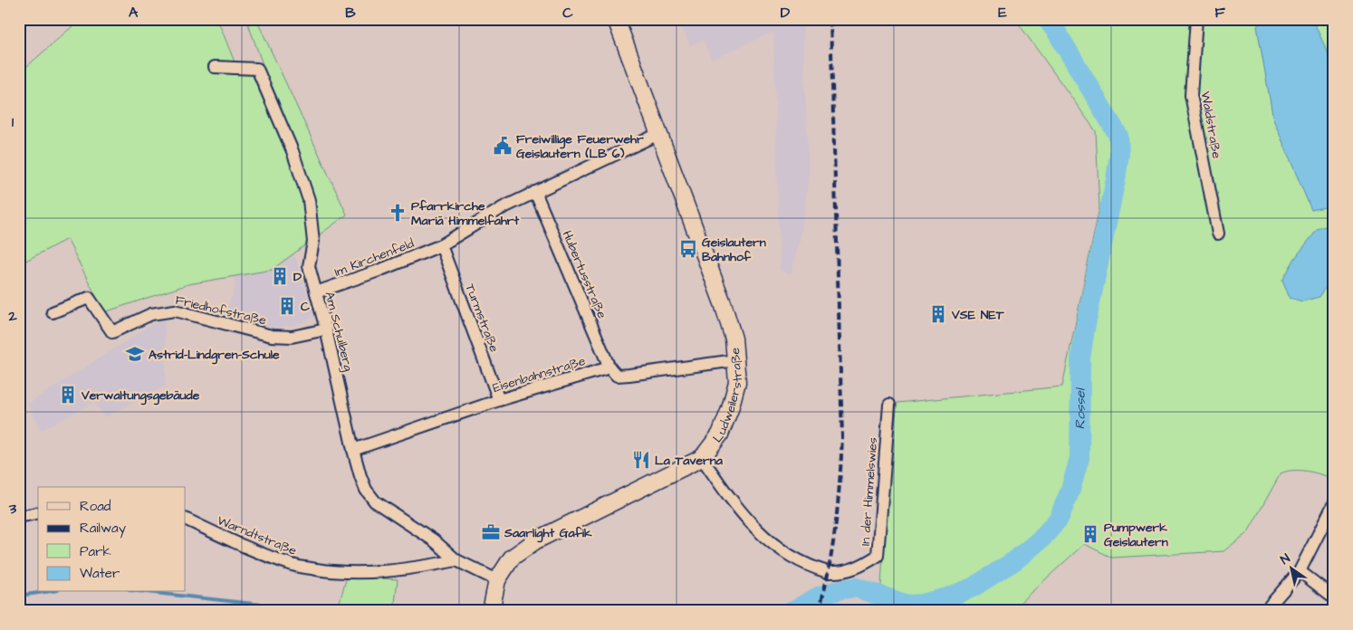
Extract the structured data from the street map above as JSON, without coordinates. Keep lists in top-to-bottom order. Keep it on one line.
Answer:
{"streets":{"main road":["Ludweilerstraße"],"street":["Waldstraße","Im Kirchenfeld","Hubertusstraße","Friedhofstraße","Turmstraße","Am Schulberg","Eisenbahnstraße","In der Himmelswies","Warndtstraße"]},"crossings":[["Im Kirchenfeld","Hubertusstraße"],["Im Kirchenfeld","Turmstraße"],["Im Kirchenfeld","Am Schulberg"],["Im Kirchenfeld","Ludweilerstraße"],["Hubertusstraße","Eisenbahnstraße"],["Friedhofstraße","Am Schulberg"],["Turmstraße","Eisenbahnstraße"],["Am Schulberg","Eisenbahnstraße"],["Am Schulberg","Ludweilerstraße"],["Am Schulberg","Warndtstraße"],["Ludweilerstraße","In der Himmelswies"]],"water":["Rossel"],"places":{"public building":["Freiwillige Feuerwehr Geislautern (LB 6)"],"church":["Pfarrkirche Mariä Himmelfahrt"],"bus stop":["Geislautern Bahnhof"],"building":["D","C","VSE NET","Verwaltungsgebäude","Pumpwerk Geislautern"],"school or university":["Astrid-Lindgren-Schule"],"restaurant":["La Taverna"],"office":["Saarlight Gafik"]},"legend":["Road","Railway","Park","Water"],"north":"top left","grid":{"columns":["A","B","C","D","E","F"],"rows":["1","2","3"]}}
